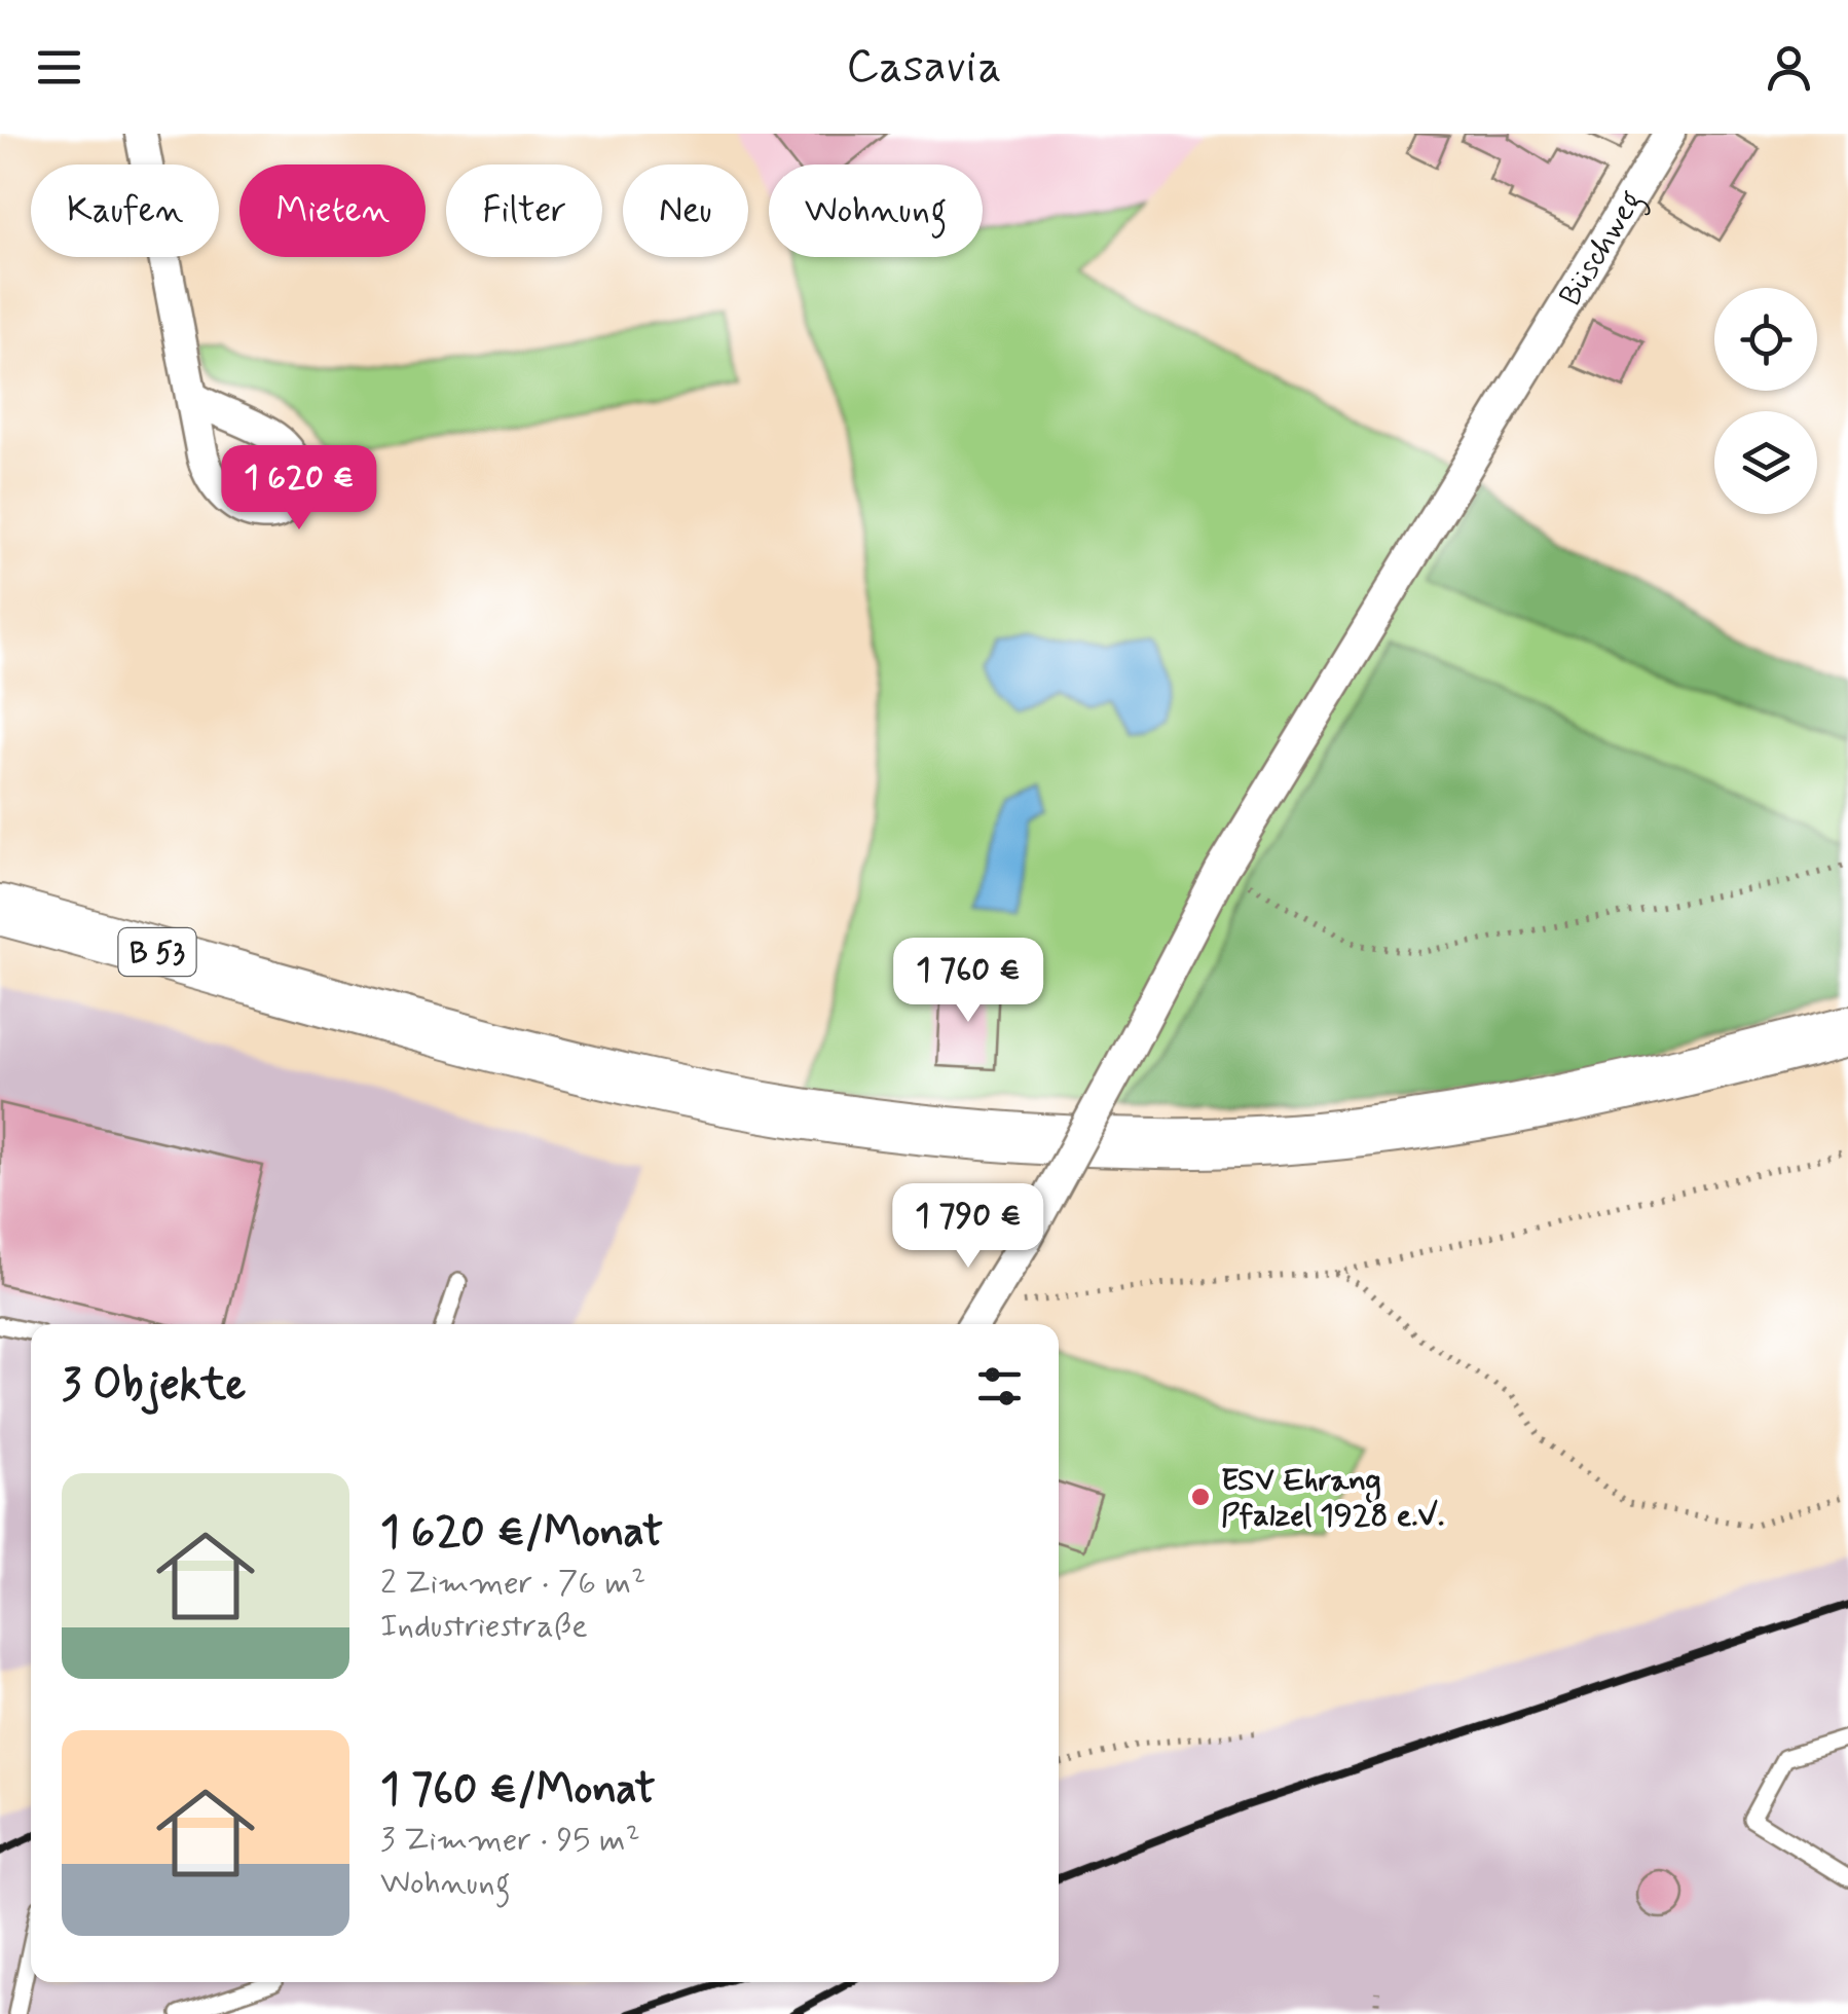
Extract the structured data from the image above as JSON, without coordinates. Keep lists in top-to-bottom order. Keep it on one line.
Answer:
{"streets":{"main road":["B 53"],"street":["Büschweg"]},"places":["ESV Ehrang Pfalzel 1928 e.V."],"page":{"header":"Casavia","chip":["Kaufen","Mieten","Filter","Neu","Wohnung"],"price":["1 620 €","1 760 €","1 790 €"],"heading":"3 Objekte","list":[{"name":"1 620 €/Monat","note":"2 Zimmer · 76 m² · Industriestraße"},{"name":"1 760 €/Monat","note":"3 Zimmer · 95 m² · Wohnung"}]}}
